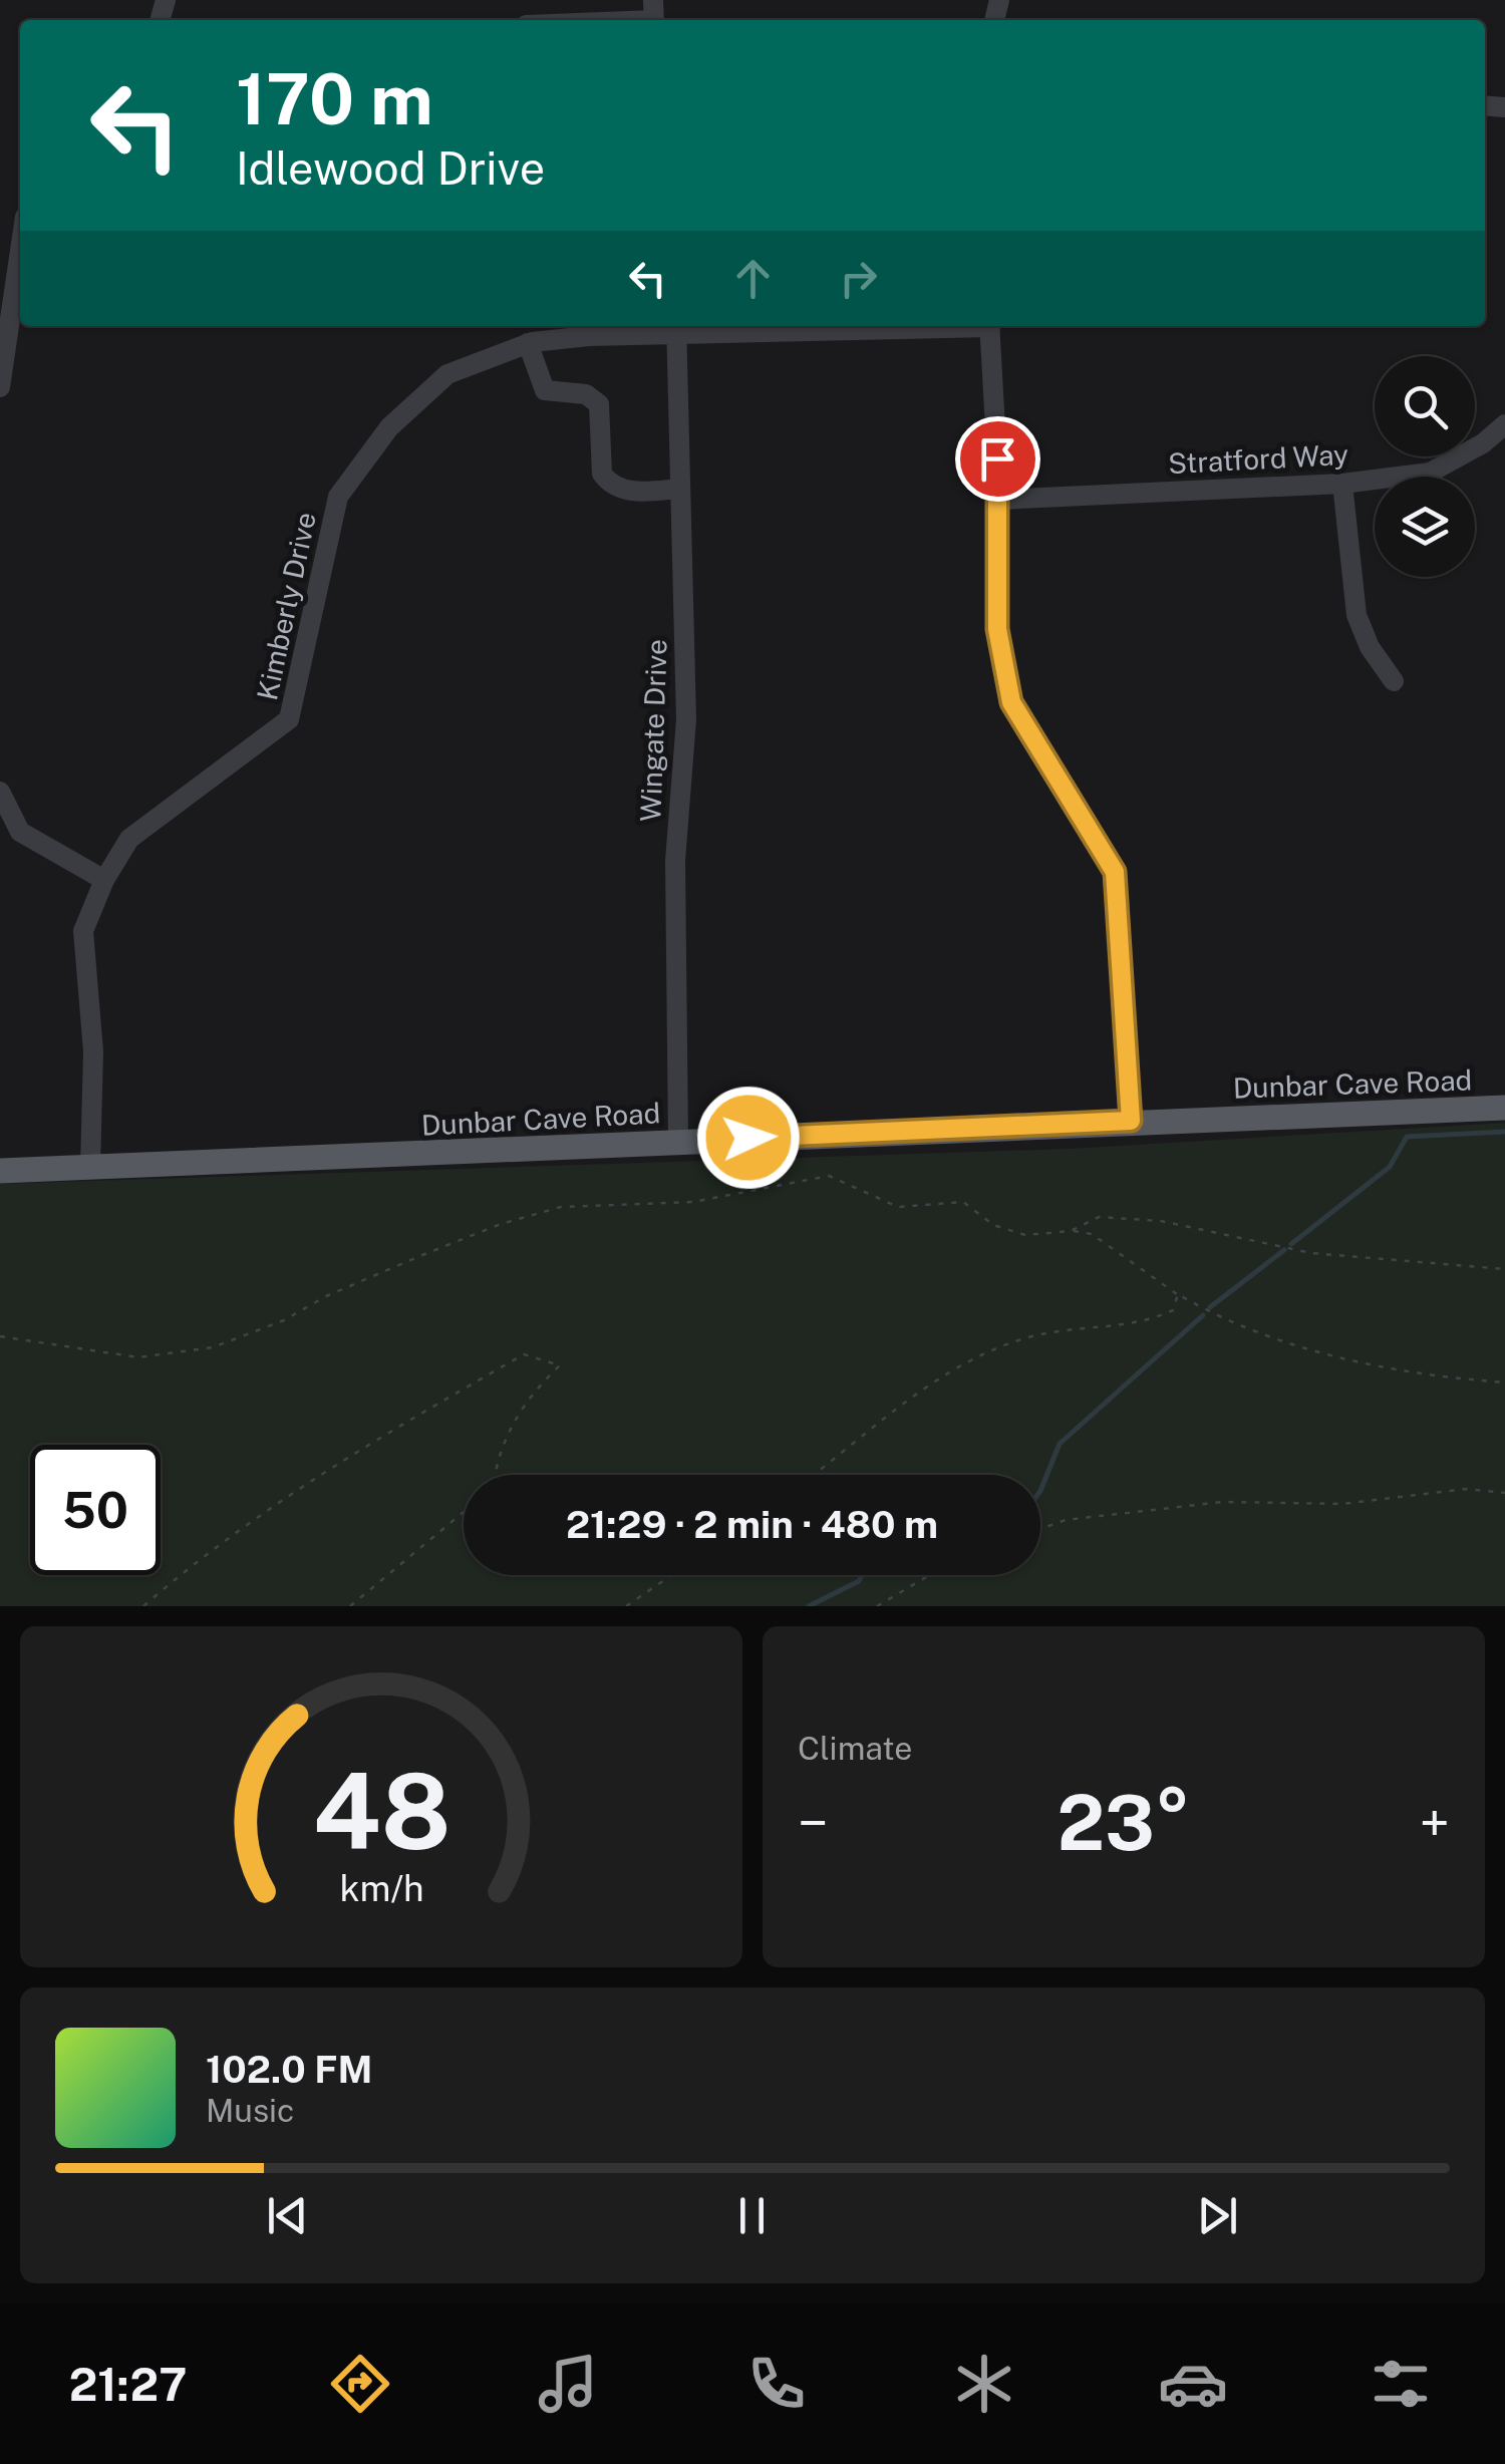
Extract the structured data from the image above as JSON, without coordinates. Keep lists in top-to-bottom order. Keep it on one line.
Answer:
{"streets":{"main road":["Dunbar Cave Road"],"street":["Stratford Way","Kimberly Drive","Wingate Drive"]},"crossings":[["Kimberly Drive","Wingate Drive"],["Kimberly Drive","Dunbar Cave Road"],["Wingate Drive","Dunbar Cave Road"]],"page":{"turn":["170 m","Idlewood Drive"],"limit":"50","trip":"21:29 · 2 min · 480 m","tile":"Climate","heat":["−","23°","+"],"song":["102.0 FM","Music"],"tabs":"21:27","gauge":["48","km/h"]}}
